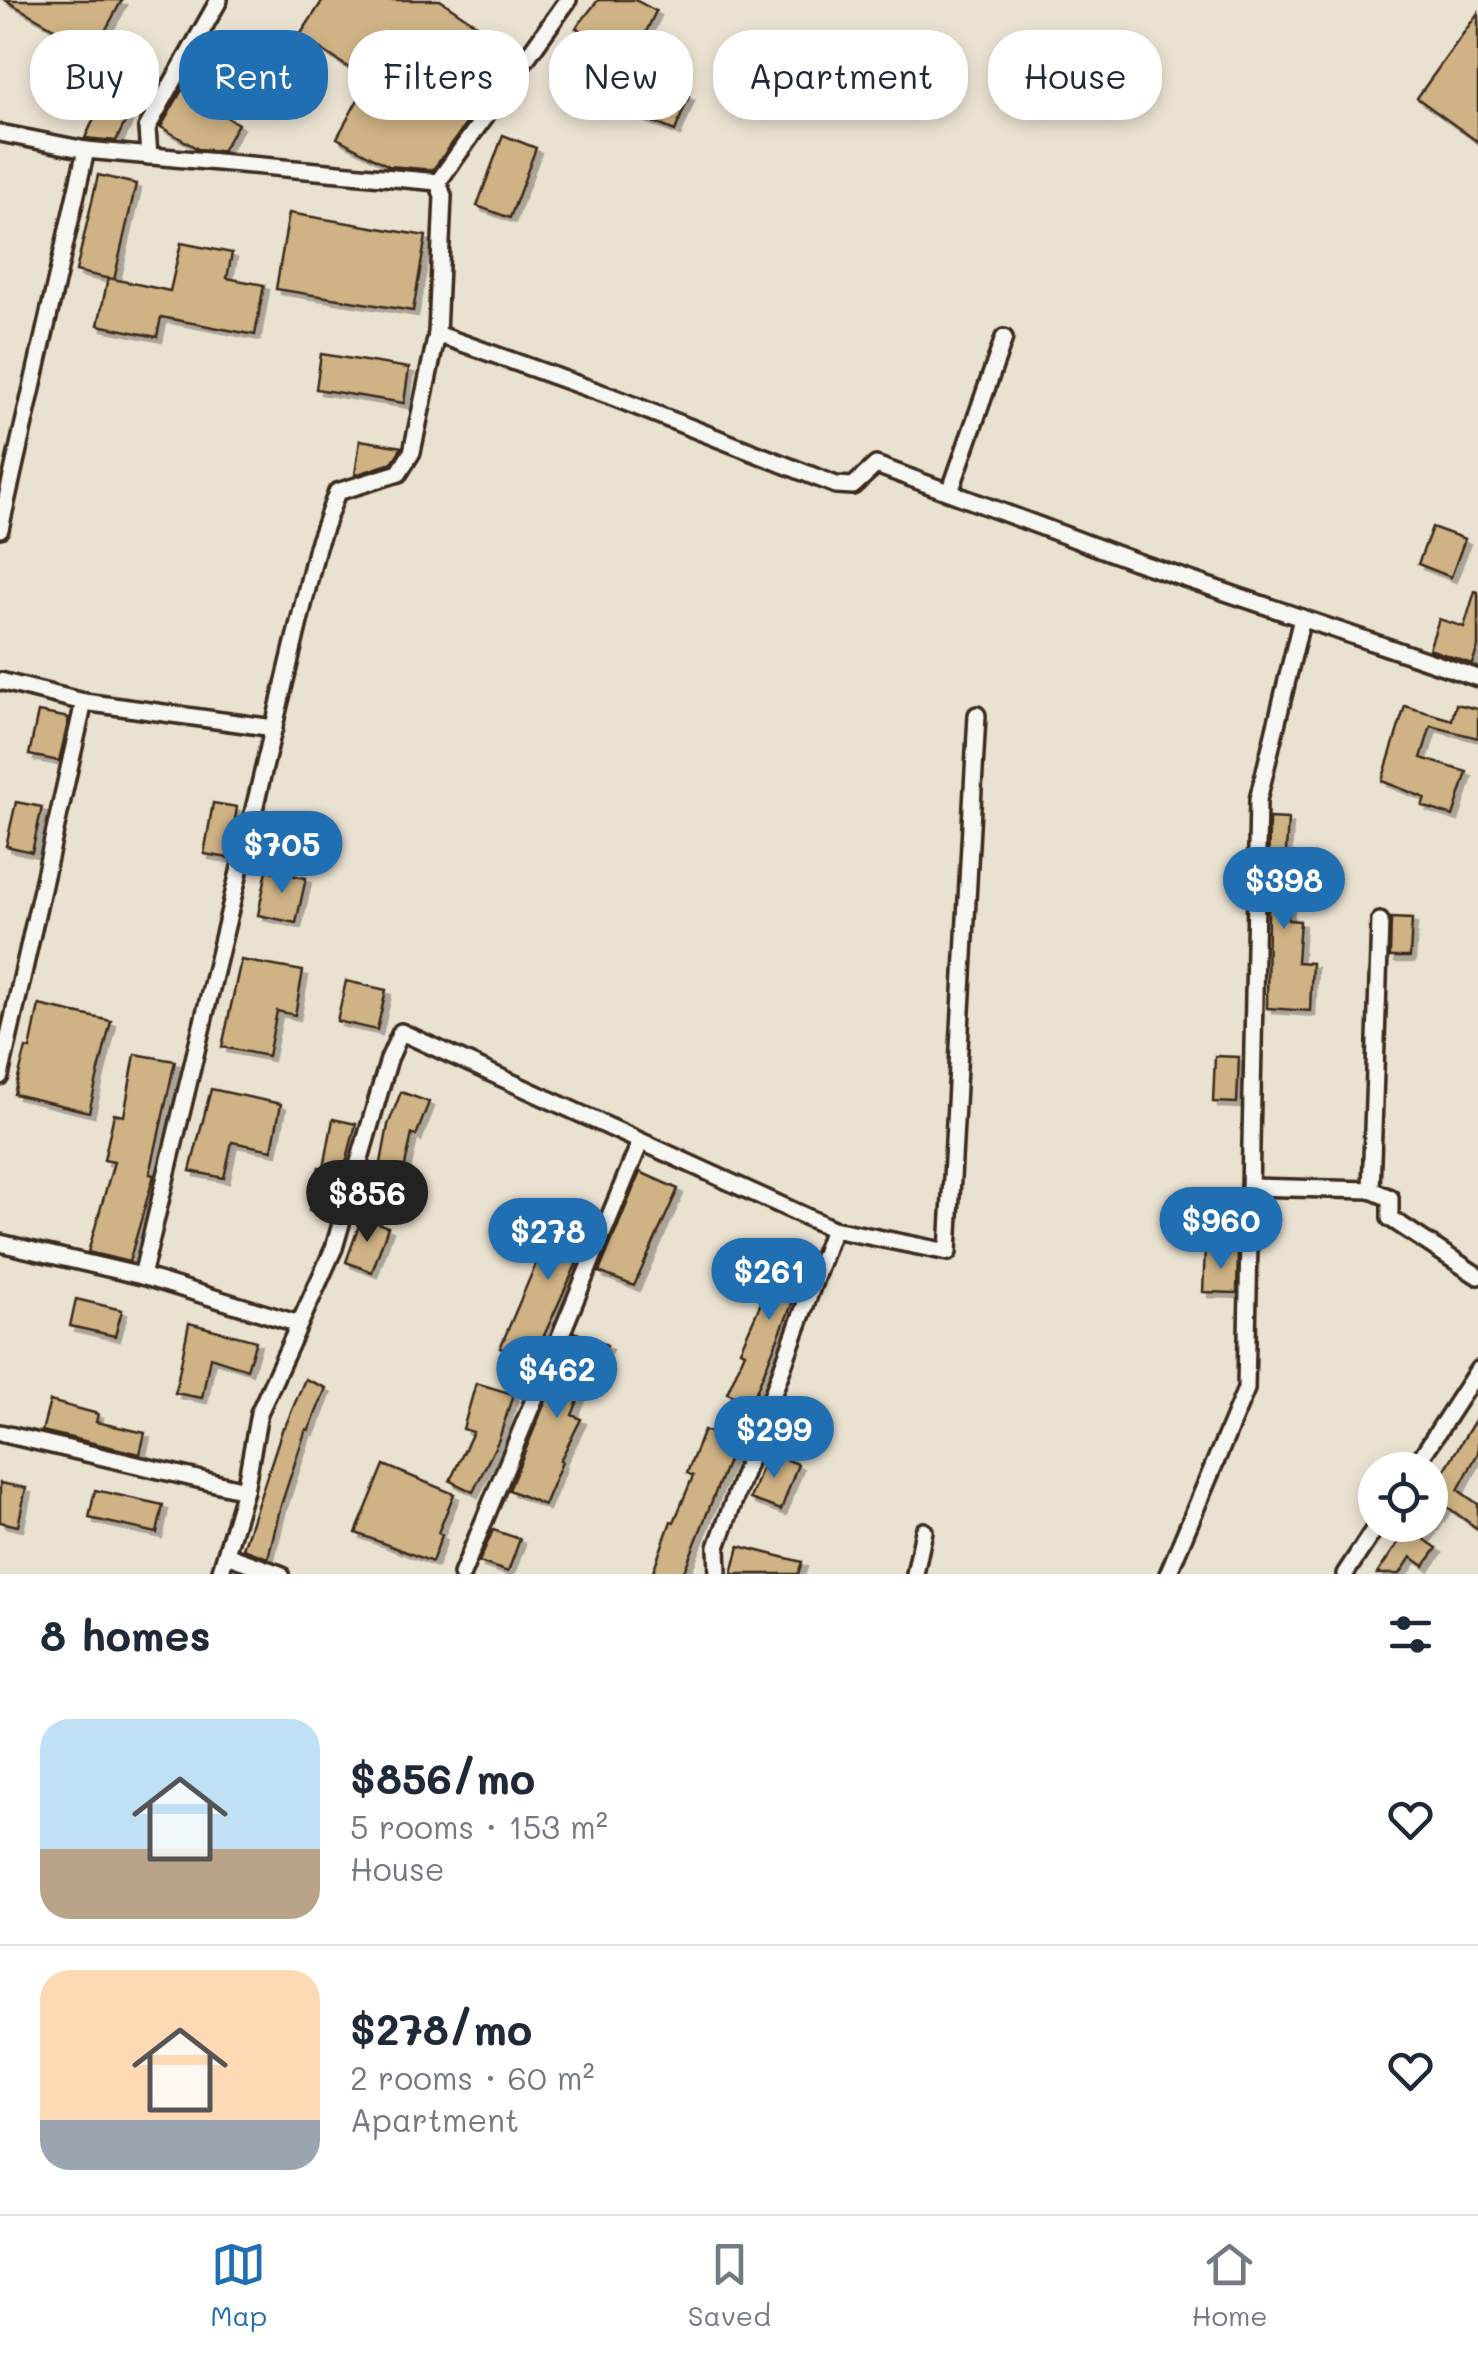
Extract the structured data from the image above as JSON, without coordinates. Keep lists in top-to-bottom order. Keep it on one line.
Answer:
{"page":{"chip":["Buy","Rent","Filters","New","Apartment","House"],"price":["$705","$398","$856","$960","$278","$261","$462","$299"],"heading":"8 homes","list":[{"name":"$856/mo","note":"5 rooms · 153 m² · House"},{"name":"$278/mo","note":"2 rooms · 60 m² · Apartment"}],"tabs":["Map","Saved","Home"]}}
